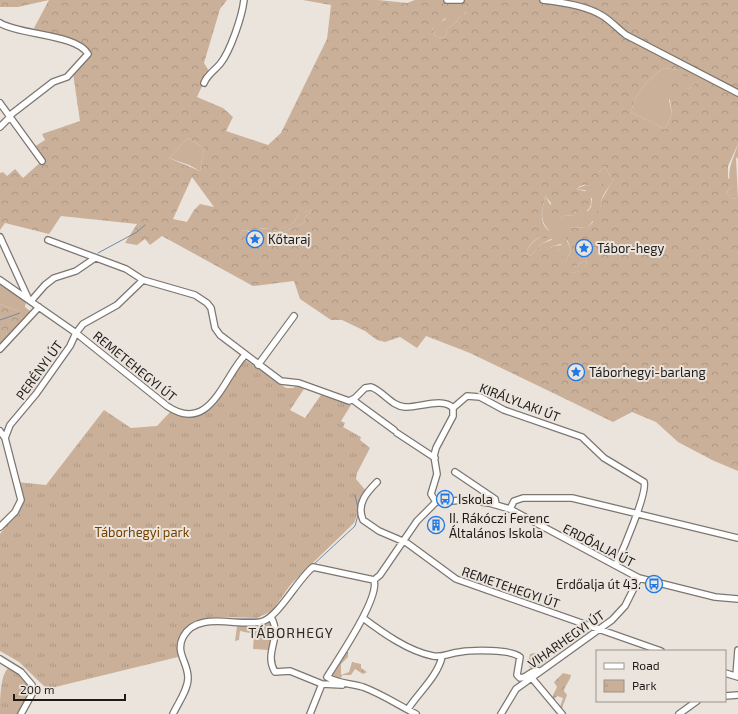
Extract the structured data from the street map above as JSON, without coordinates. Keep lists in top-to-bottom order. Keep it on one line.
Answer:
{"streets":{"street":["REMETEHEGYI ÚT","PERÉNYI ÚT","KIRÁLYLAKI ÚT","ERDŐALJA ÚT","VIHARHEGYI ÚT"]},"crossings":[["REMETEHEGYI ÚT","PERÉNYI ÚT"],["REMETEHEGYI ÚT","VIHARHEGYI ÚT"],["KIRÁLYLAKI ÚT","ERDŐALJA ÚT"],["ERDŐALJA ÚT","VIHARHEGYI ÚT"]],"districts":["TÁBORHEGY"],"parks":["Táborhegyi park"],"places":{"place":["Kőtaraj","Tábor-hegy","Táborhegyi-barlang"],"bus stop":["Iskola","Erdőalja út 43."],"building":["II. Rákóczi Ferenc Általános Iskola"]},"legend":["Road","Park"],"scale_bar":"200 m"}
